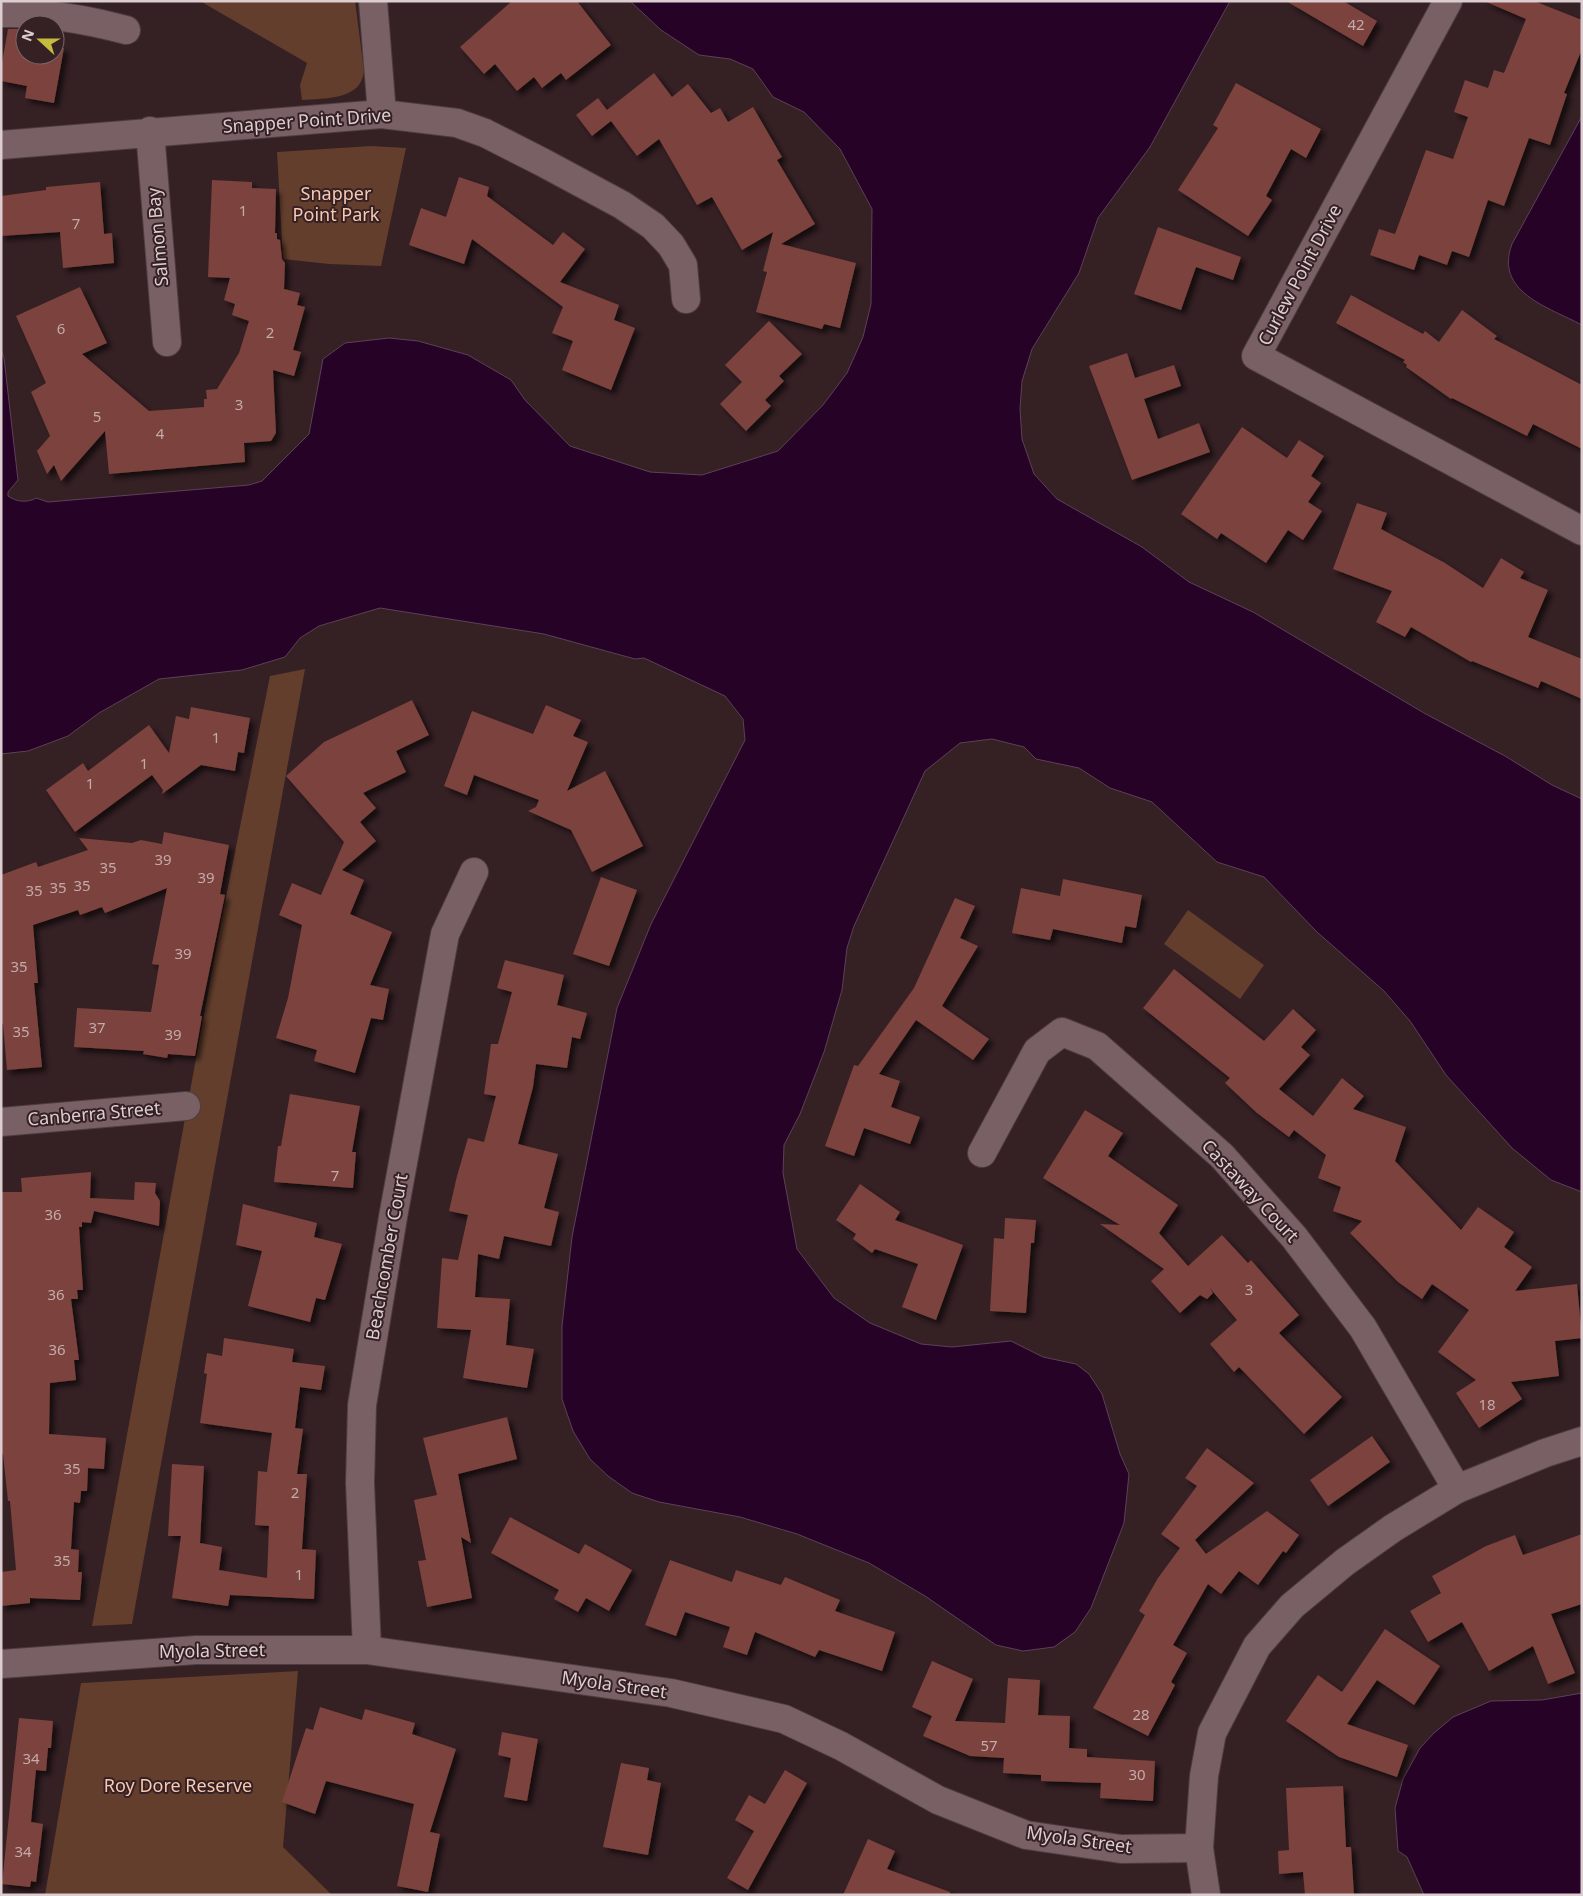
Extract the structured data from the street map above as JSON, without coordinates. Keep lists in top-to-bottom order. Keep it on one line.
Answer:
{"streets":{"street":["Snapper Point Drive","Salmon Bay","Curlew Point Drive","Canberra Street","Castaway Court","Beachcomber Court","Myola Street"]},"crossings":[["Snapper Point Drive","Salmon Bay"],["Beachcomber Court","Myola Street"]],"parks":["Snapper Point Park","Roy Dore Reserve"],"house_numbers":["42","1","7","6","2","3","5","4","1","1","1","39","35","39","35","35","35","39","35","37","35","39","7","36","3","36","36","18","35","2","35","1","28","57","34","30","34"],"north":"left"}
